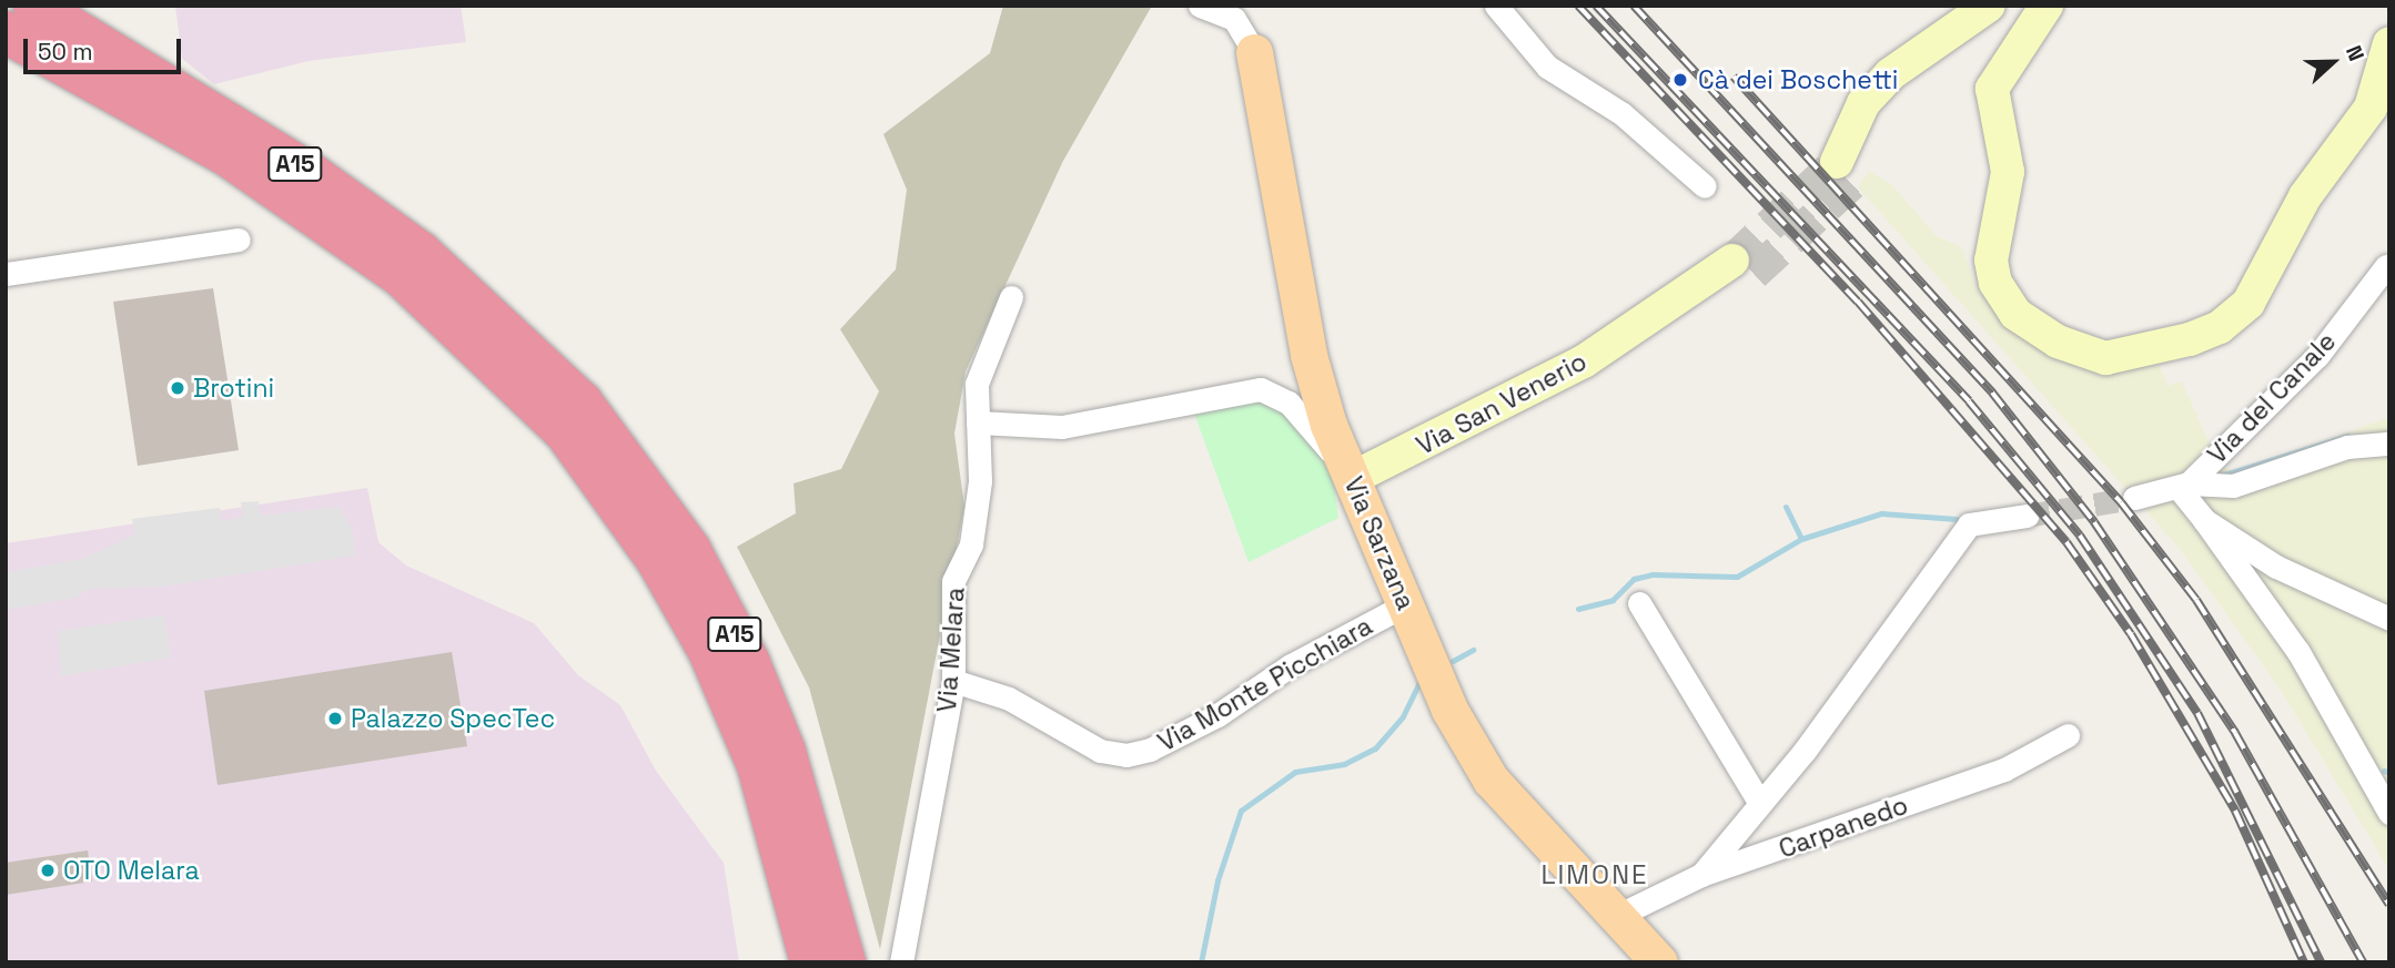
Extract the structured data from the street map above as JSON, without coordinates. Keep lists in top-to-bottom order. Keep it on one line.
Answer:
{"streets":{"highway":["A15"],"main road":["Via Sarzana"],"street":["Via del Canale","Via San Venerio","Via Melara","Via Monte Picchiara","Carpanedo"]},"crossings":[["Via San Venerio","Via Sarzana"],["Via Sarzana","Via Monte Picchiara"],["Via Sarzana","Carpanedo"],["Via Melara","Via Monte Picchiara"]],"districts":["LIMONE"],"places":["Cà dei Boschetti","Brotini","Palazzo SpecTec","OTO Melara"],"scale_bar":"50 m","north":"right"}
